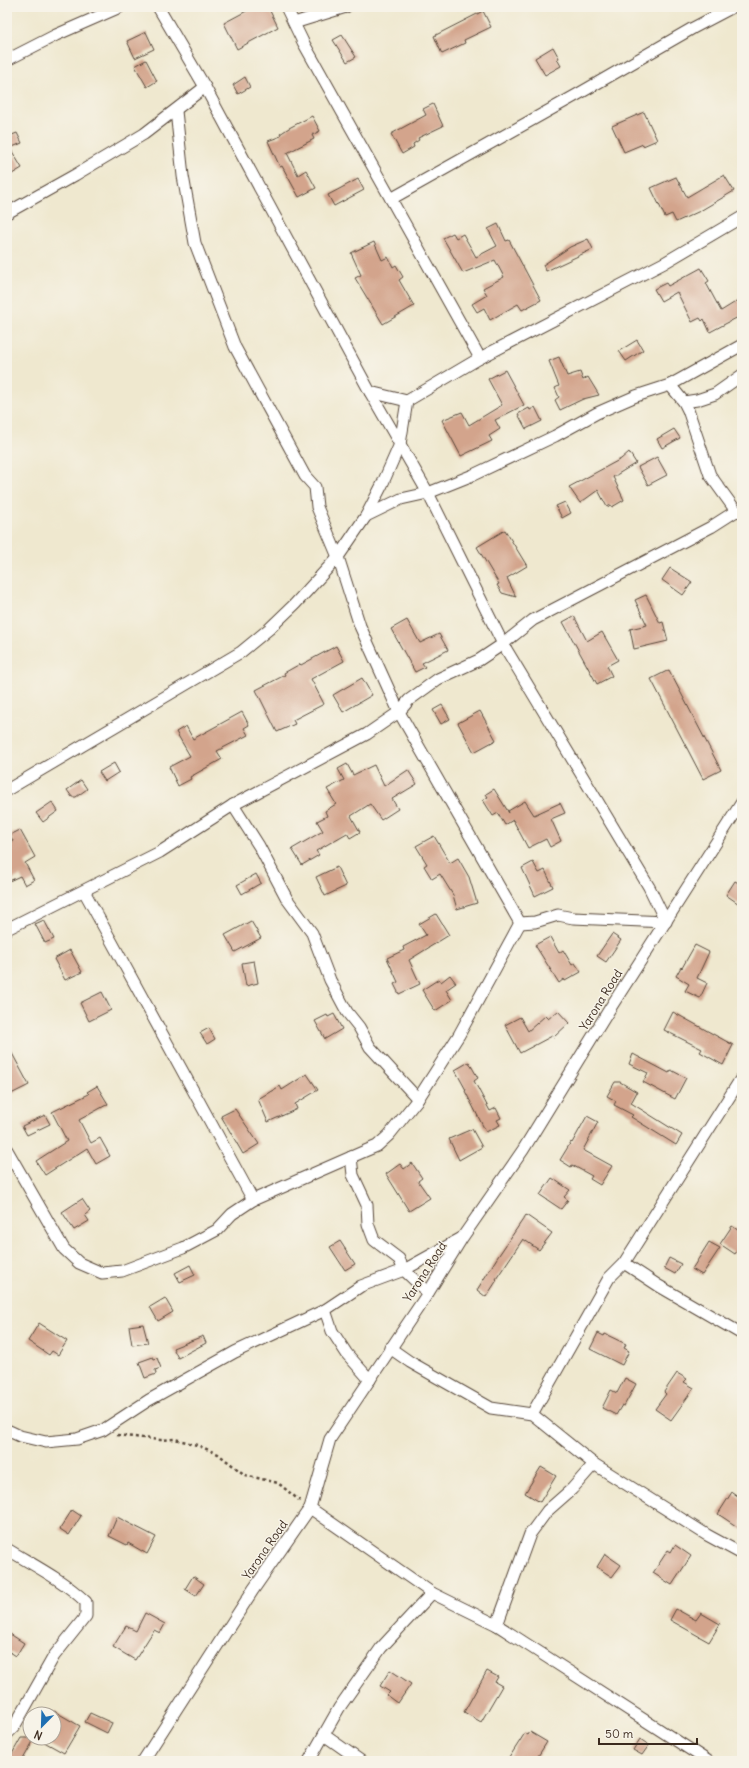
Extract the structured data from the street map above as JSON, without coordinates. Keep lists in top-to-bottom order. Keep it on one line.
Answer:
{"streets":{"street":["Yarona Road"]},"scale_bar":"50 m","north":"bottom left"}
